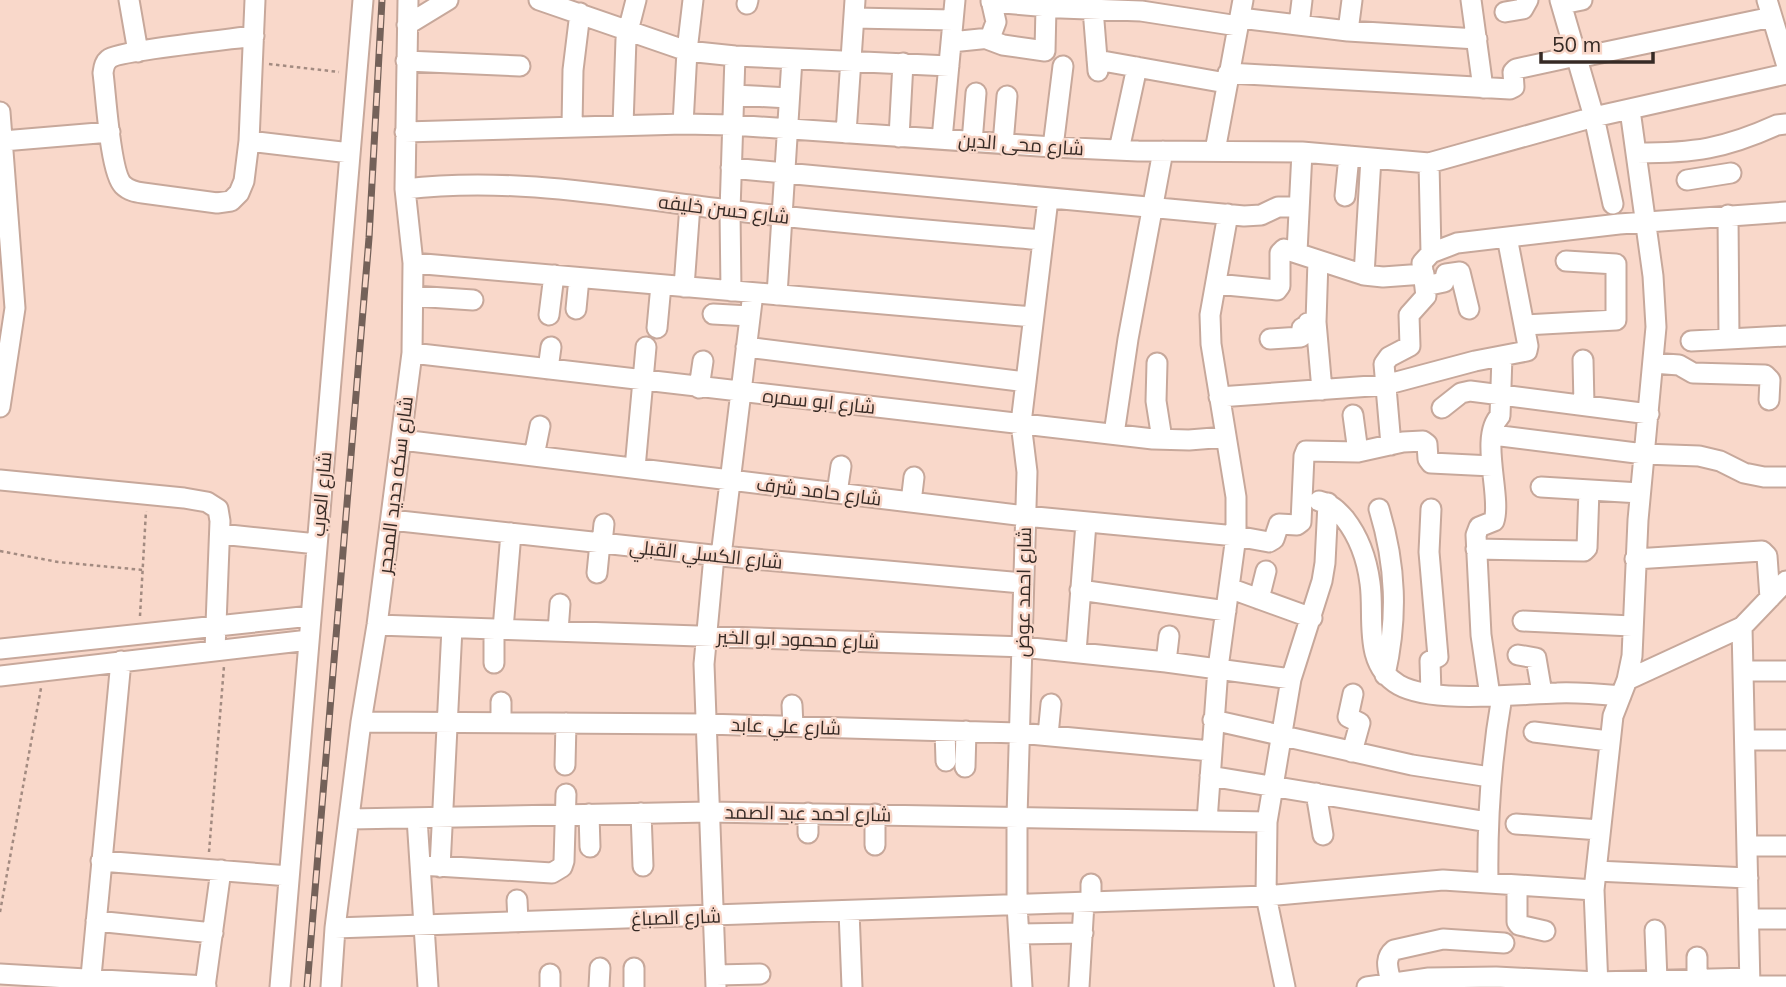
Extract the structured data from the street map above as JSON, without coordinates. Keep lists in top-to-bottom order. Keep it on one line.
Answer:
{"streets":{"street":["شارع محى الدين","شارع حسن خليفه","شارع ابو سمره","شارع سكه حديد المحجر","شارع حامد شرف","شارع العرب","شارع الكسلي القبلي","شارع احمد عوض","شارع محمود ابو الخير","شارع علي عابد","شارع احمد عبد الصمد","شارع الصباغ"]},"crossings":[["شارع محى الدين","شارع سكه حديد المحجر"],["شارع حسن خليفه","شارع سكه حديد المحجر"],["شارع حسن خليفه","شارع احمد عوض"],["شارع ابو سمره","شارع سكه حديد المحجر"],["شارع ابو سمره","شارع احمد عوض"],["شارع سكه حديد المحجر","شارع حامد شرف"],["شارع سكه حديد المحجر","شارع الكسلي القبلي"],["شارع سكه حديد المحجر","شارع محمود ابو الخير"],["شارع سكه حديد المحجر","شارع علي عابد"],["شارع سكه حديد المحجر","شارع احمد عبد الصمد"],["شارع سكه حديد المحجر","شارع الصباغ"],["شارع حامد شرف","شارع احمد عوض"],["شارع الكسلي القبلي","شارع احمد عوض"],["شارع احمد عوض","شارع محمود ابو الخير"],["شارع احمد عوض","شارع علي عابد"],["شارع احمد عوض","شارع احمد عبد الصمد"],["شارع احمد عوض","شارع الصباغ"]],"scale_bar":"50 m"}
